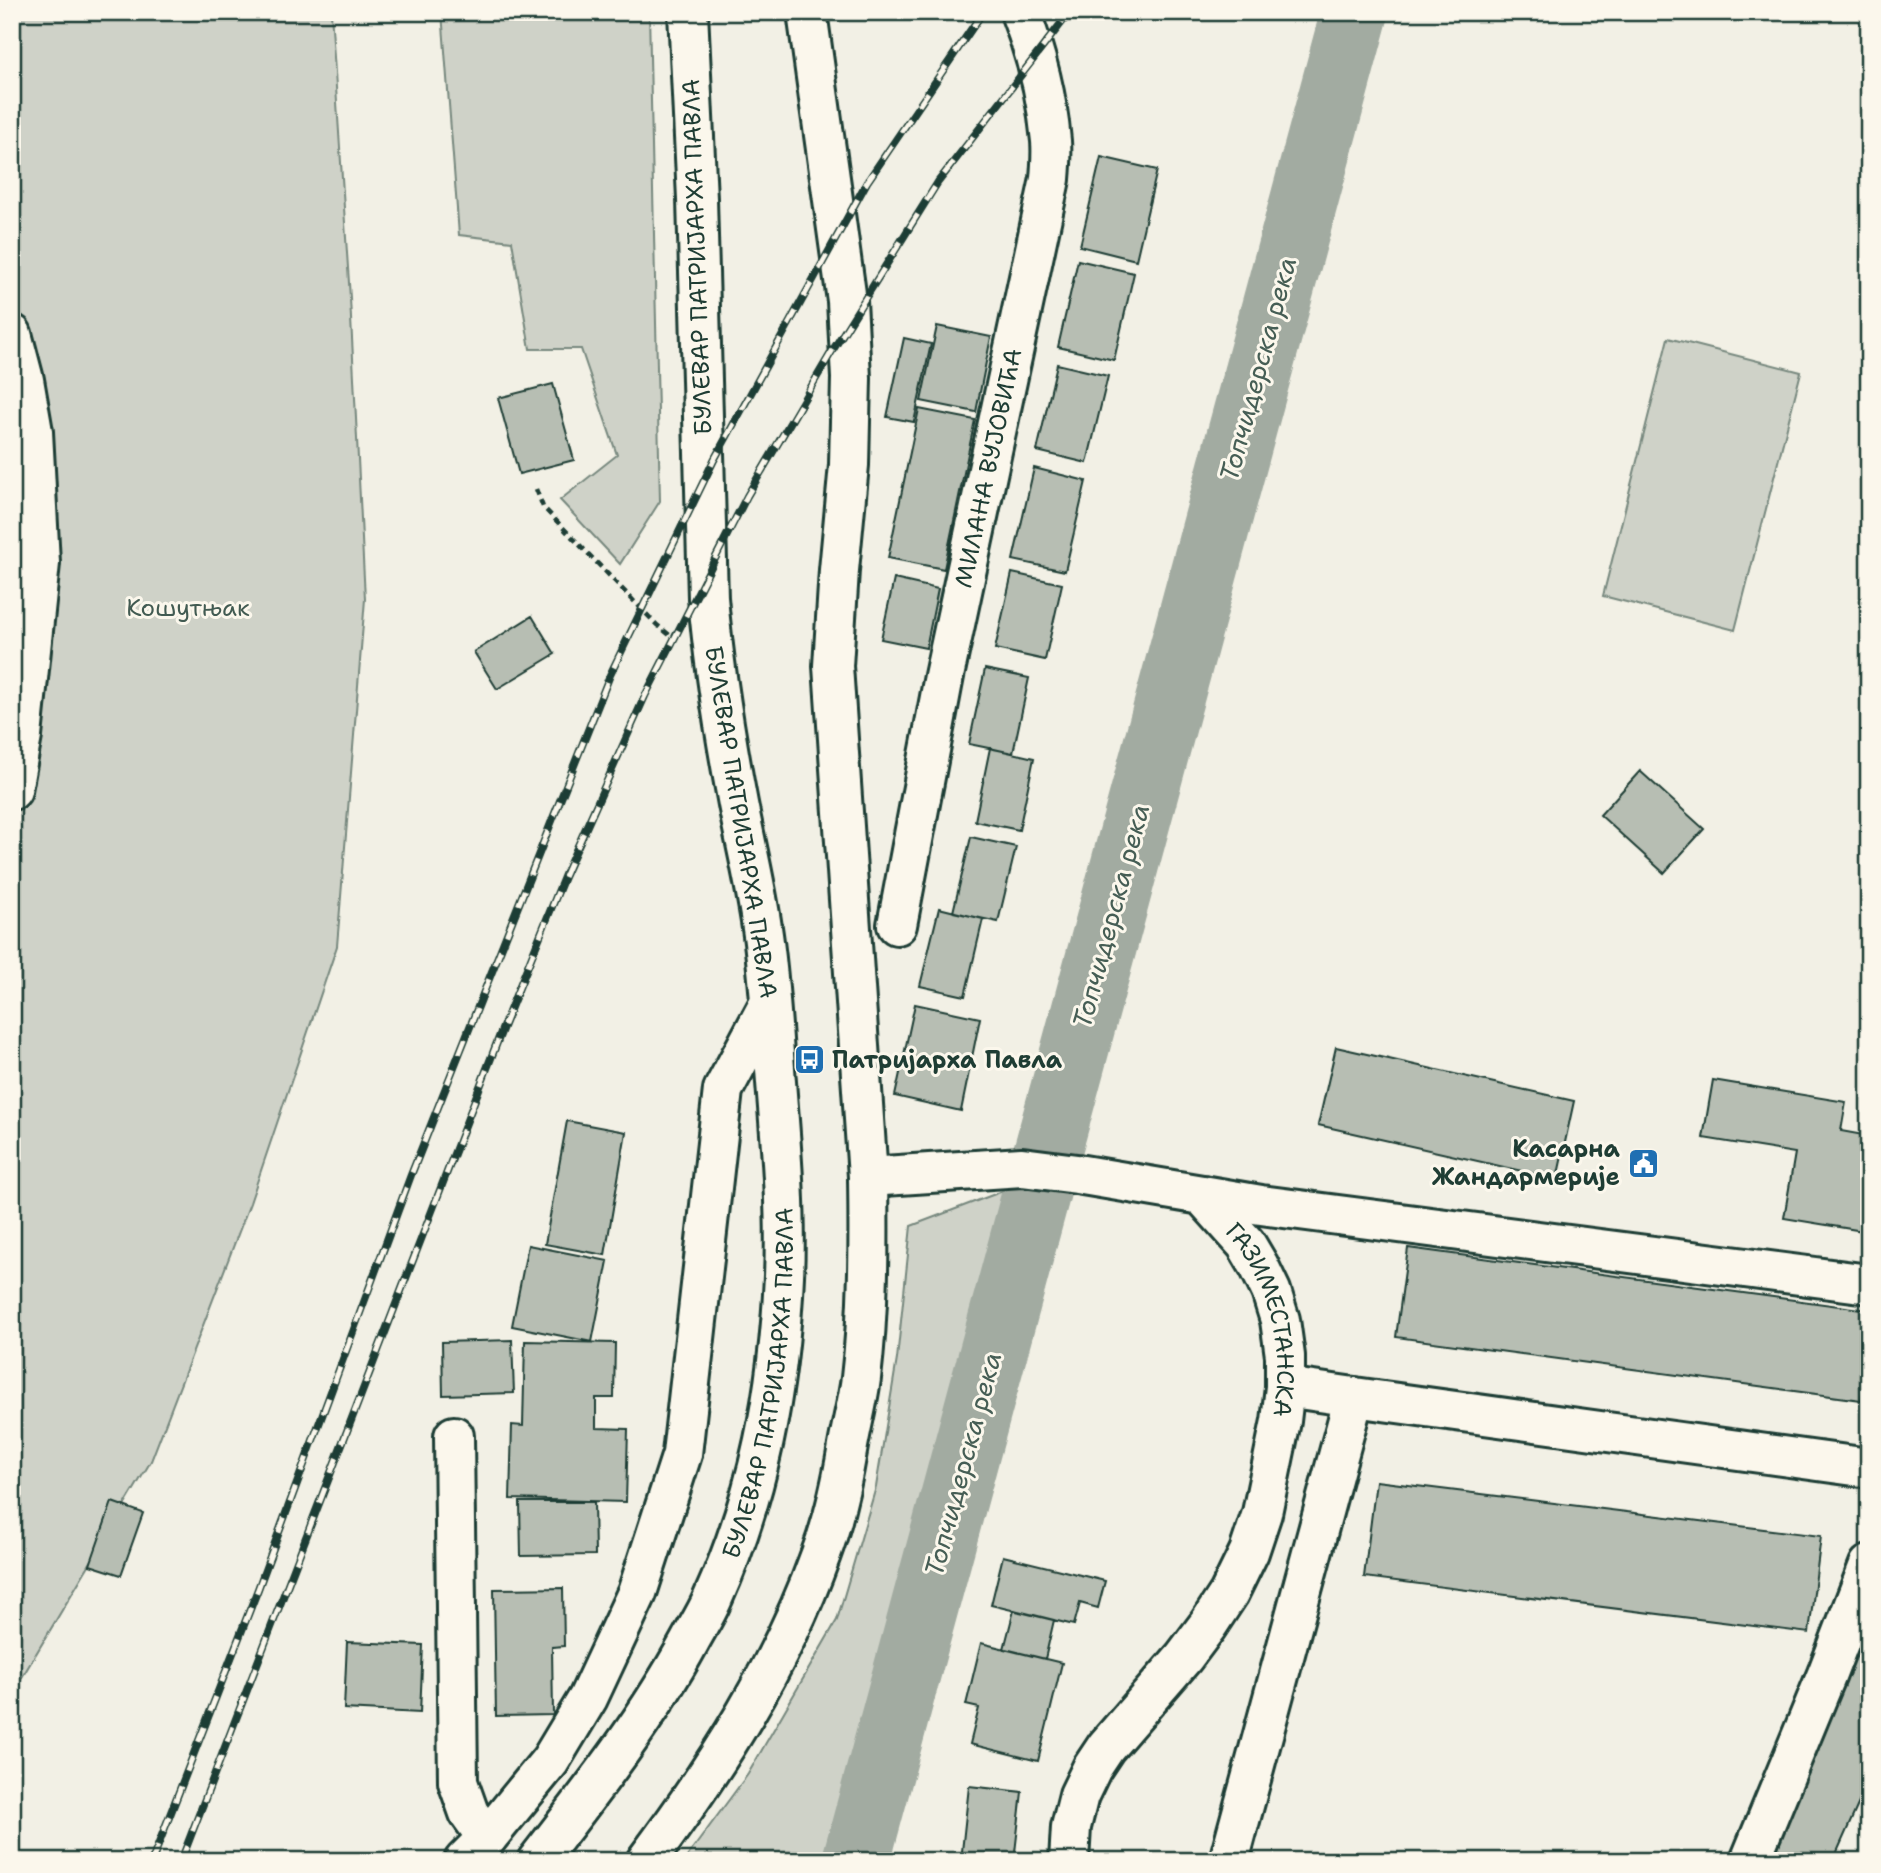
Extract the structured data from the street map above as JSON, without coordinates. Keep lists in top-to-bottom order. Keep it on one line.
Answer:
{"streets":{"main road":["БУЛЕВАР ПАТРИЈАРХА ПАВЛА","МИЛАНА ВУЈОВИЋА","ГАЗИМЕСТАНСКА"]},"water":["Топчидерска река"],"parks":["Кошутњак"],"places":{"bus stop":["Патријарха Павла"],"public building":["Касарна Жандармерије"]}}
